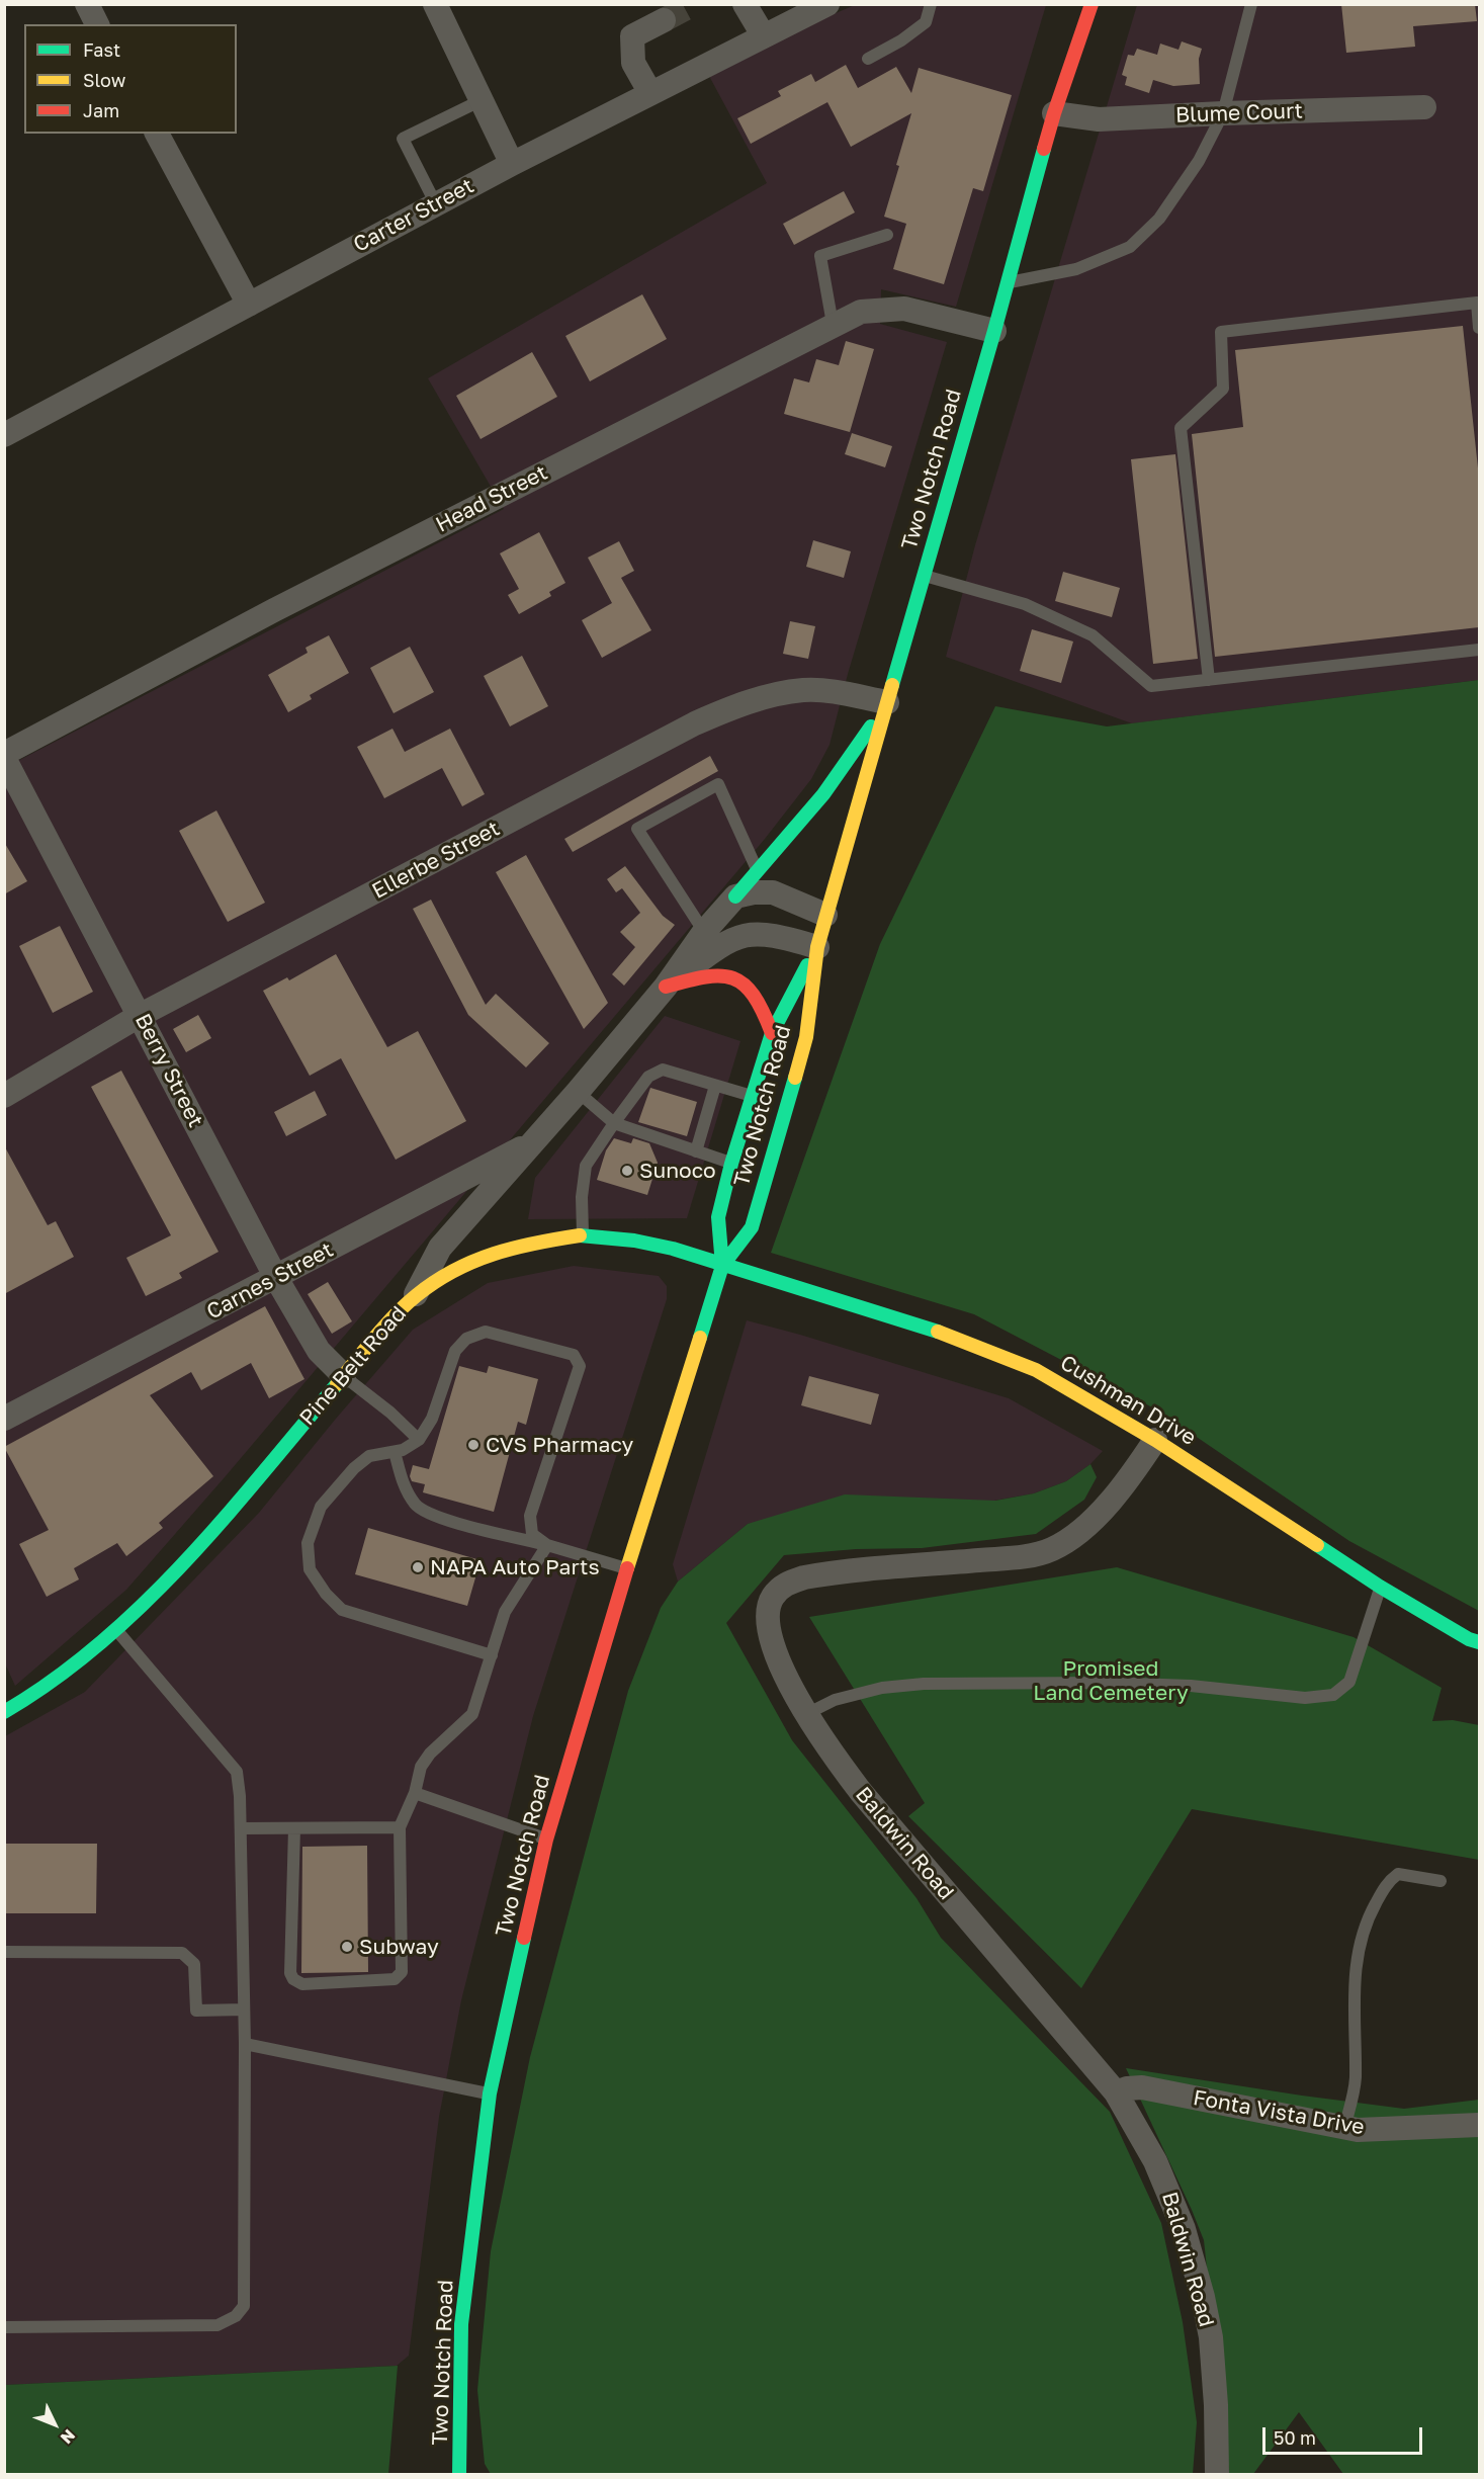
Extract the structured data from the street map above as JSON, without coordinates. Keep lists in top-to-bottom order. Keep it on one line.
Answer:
{"streets":{"main road":["Two Notch Road","Pine Belt Road","Cushman Drive"],"street":["Blume Court","Carter Street","Head Street","Ellerbe Street","Berry Street","Carnes Street","Baldwin Road","Fonta Vista Drive"]},"crossings":[["Blume Court","Two Notch Road"],["Two Notch Road","Head Street"],["Two Notch Road","Ellerbe Street"],["Two Notch Road","Pine Belt Road"],["Two Notch Road","Cushman Drive"],["Head Street","Berry Street"],["Ellerbe Street","Berry Street"],["Berry Street","Carnes Street"],["Berry Street","Pine Belt Road"],["Carnes Street","Pine Belt Road"],["Pine Belt Road","Cushman Drive"],["Cushman Drive","Baldwin Road"],["Baldwin Road","Fonta Vista Drive"]],"parks":["Promised Land Cemetery"],"places":["Sunoco","CVS Pharmacy","NAPA Auto Parts","Subway"],"legend":["Fast","Slow","Jam"],"scale_bar":"50 m","north":"bottom right"}
